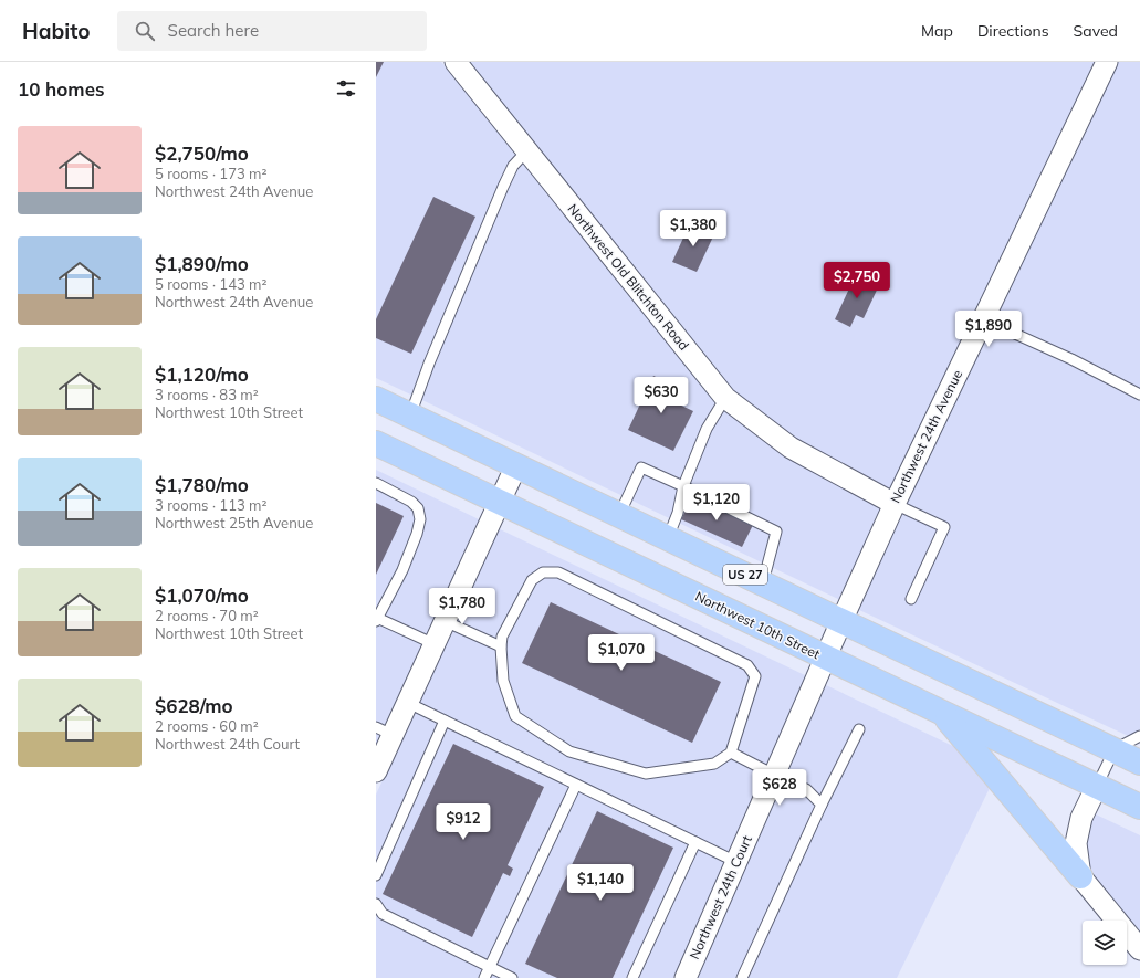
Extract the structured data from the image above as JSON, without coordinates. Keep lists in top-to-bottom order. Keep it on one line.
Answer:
{"streets":{"highway":["US 27","Northwest 10th Street"],"street":["Northwest Old Blitchton Road","Northwest 24th Avenue","Northwest 24th Court"]},"crossings":[["Northwest Old Blitchton Road","Northwest 24th Avenue"],["Northwest 24th Avenue","US 27"],["Northwest 24th Avenue","Northwest 24th Court"],["US 27","Northwest 24th Court"],["Northwest 10th Street","Northwest 24th Court"]],"page":{"header":"Habito","search":"Search here","nav":["Map","Directions","Saved"],"heading":"10 homes","list":[{"name":"$2,750/mo","note":"5 rooms · 173 m² · Northwest 24th Avenue"},{"name":"$1,890/mo","note":"5 rooms · 143 m² · Northwest 24th Avenue"},{"name":"$1,120/mo","note":"3 rooms · 83 m² · Northwest 10th Street"},{"name":"$1,780/mo","note":"3 rooms · 113 m² · Northwest 25th Avenue"},{"name":"$1,070/mo","note":"2 rooms · 70 m² · Northwest 10th Street"},{"name":"$628/mo","note":"2 rooms · 60 m² · Northwest 24th Court"}],"price":["$1,380","$2,750","$1,890","$630","$1,120","$1,780","$1,070","$628","$912","$1,140"]}}
